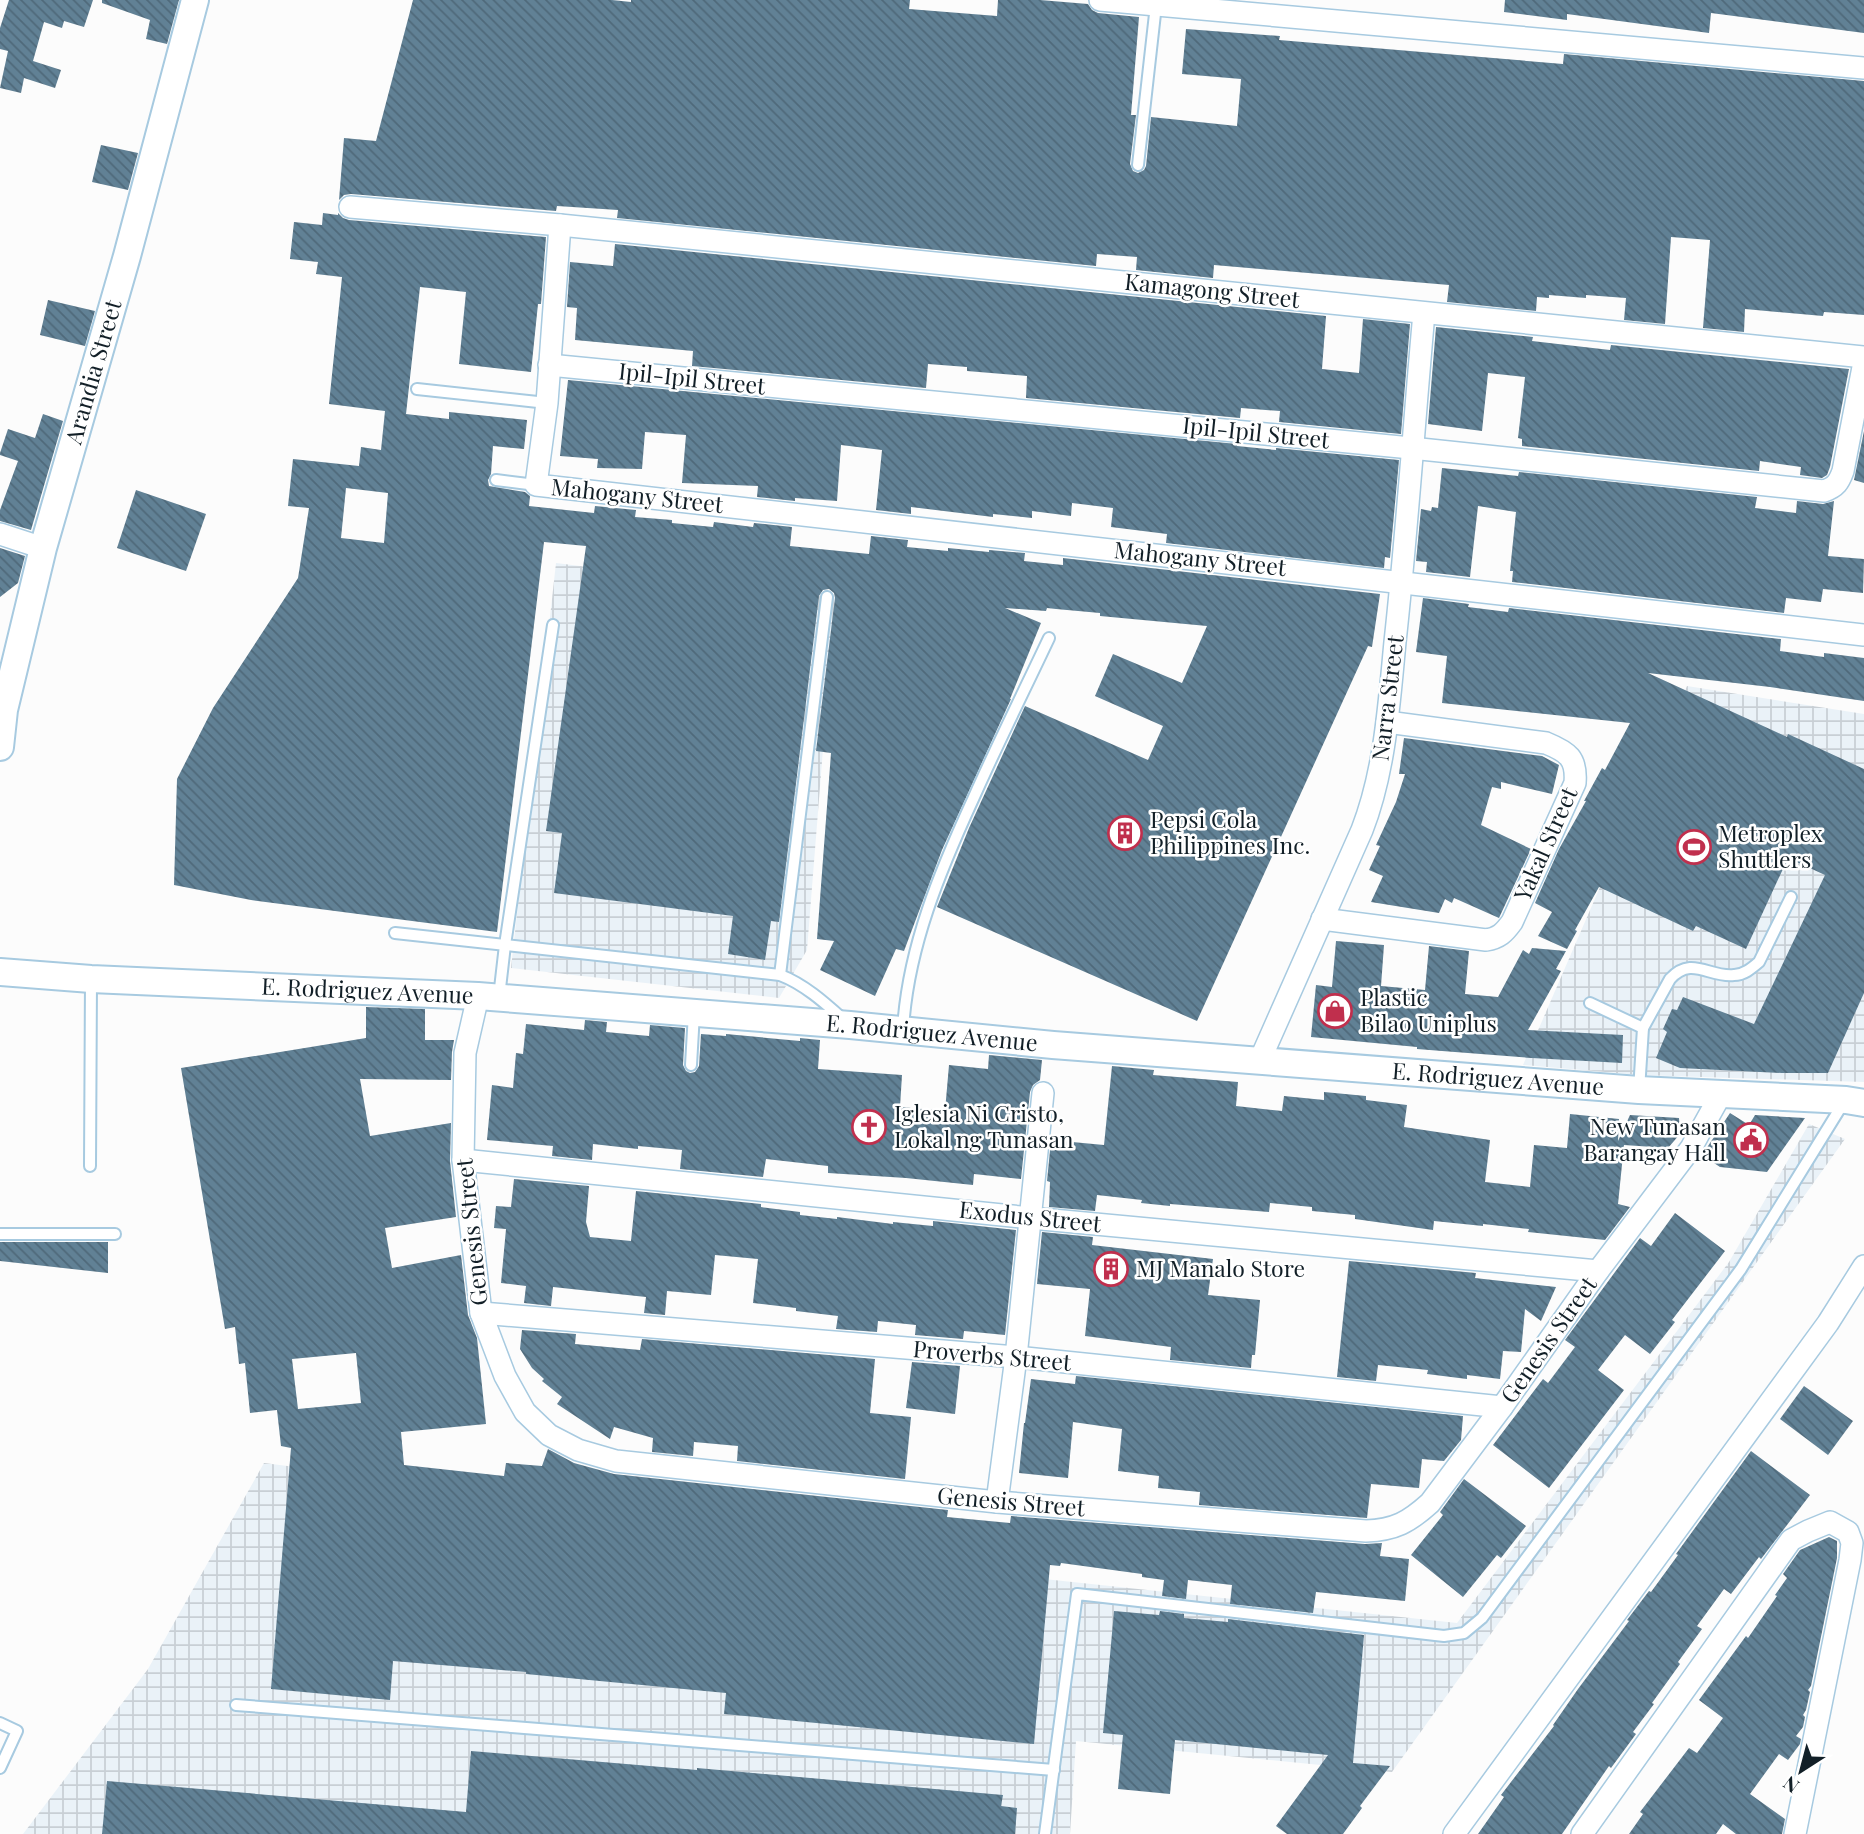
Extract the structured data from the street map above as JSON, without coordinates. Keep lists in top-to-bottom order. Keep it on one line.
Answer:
{"streets":{"street":["Kamagong Street","Arandia Street","Ipil-Ipil Street","Mahogany Street","Narra Street","Yakal Street","E. Rodriguez Avenue","Exodus Street","Genesis Street","Proverbs Street"]},"crossings":[["Kamagong Street","Narra Street"],["Ipil-Ipil Street","Narra Street"],["Mahogany Street","Narra Street"],["Narra Street","Yakal Street"],["Narra Street","E. Rodriguez Avenue"],["E. Rodriguez Avenue","Genesis Street"],["Exodus Street","Genesis Street"],["Genesis Street","Proverbs Street"]],"places":{"building":["Pepsi Cola Philippines Inc.","MJ Manalo Store"],"sports":["Metroplex Shuttlers"],"shop":["Plastic Bilao Uniplus"],"church":["Iglesia Ni Cristo, Lokal ng Tunasan"],"public building":["New Tunasan Barangay Hall"]},"north":"bottom left"}
